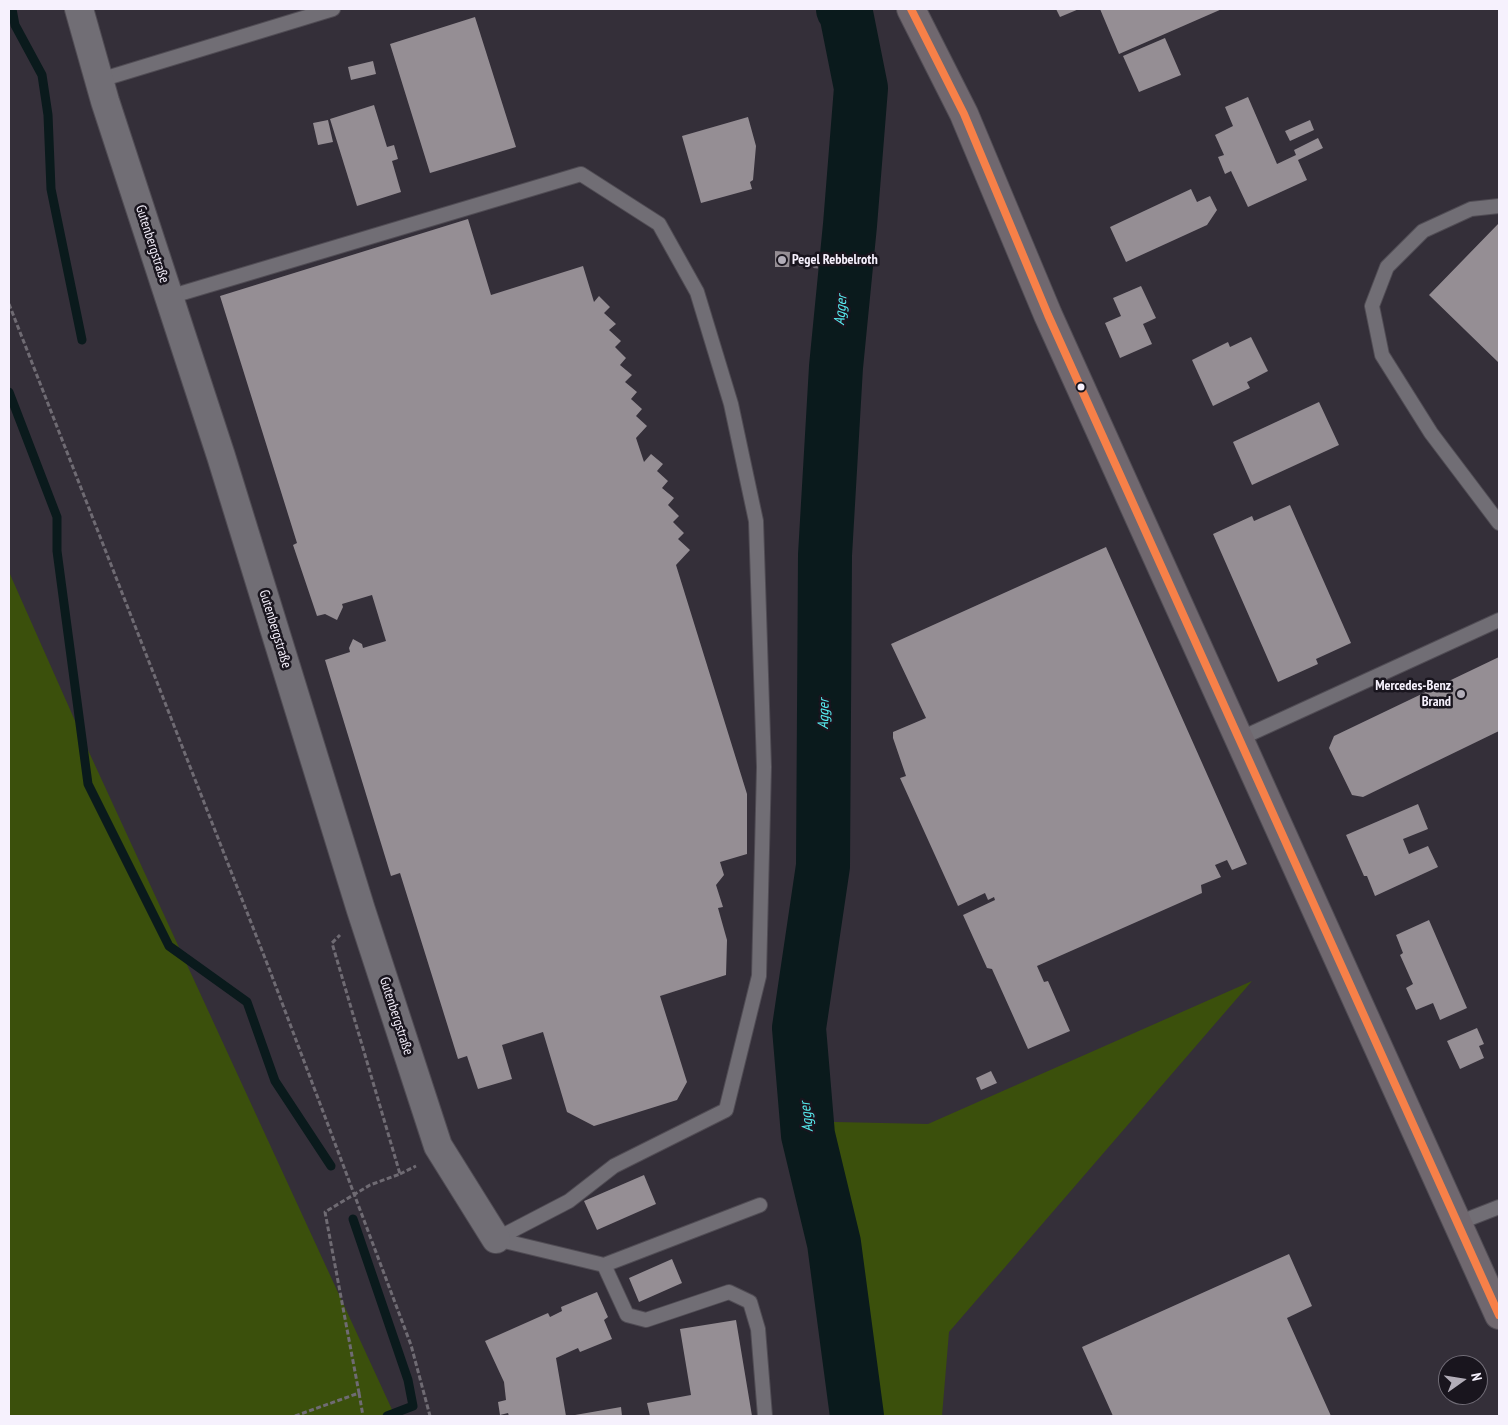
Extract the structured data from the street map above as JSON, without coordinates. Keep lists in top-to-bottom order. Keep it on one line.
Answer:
{"streets":{"street":["Gutenbergstraße"]},"water":["Agger"],"places":["Pegel Rebbelroth","Mercedes-Benz Brand"],"north":"right"}
